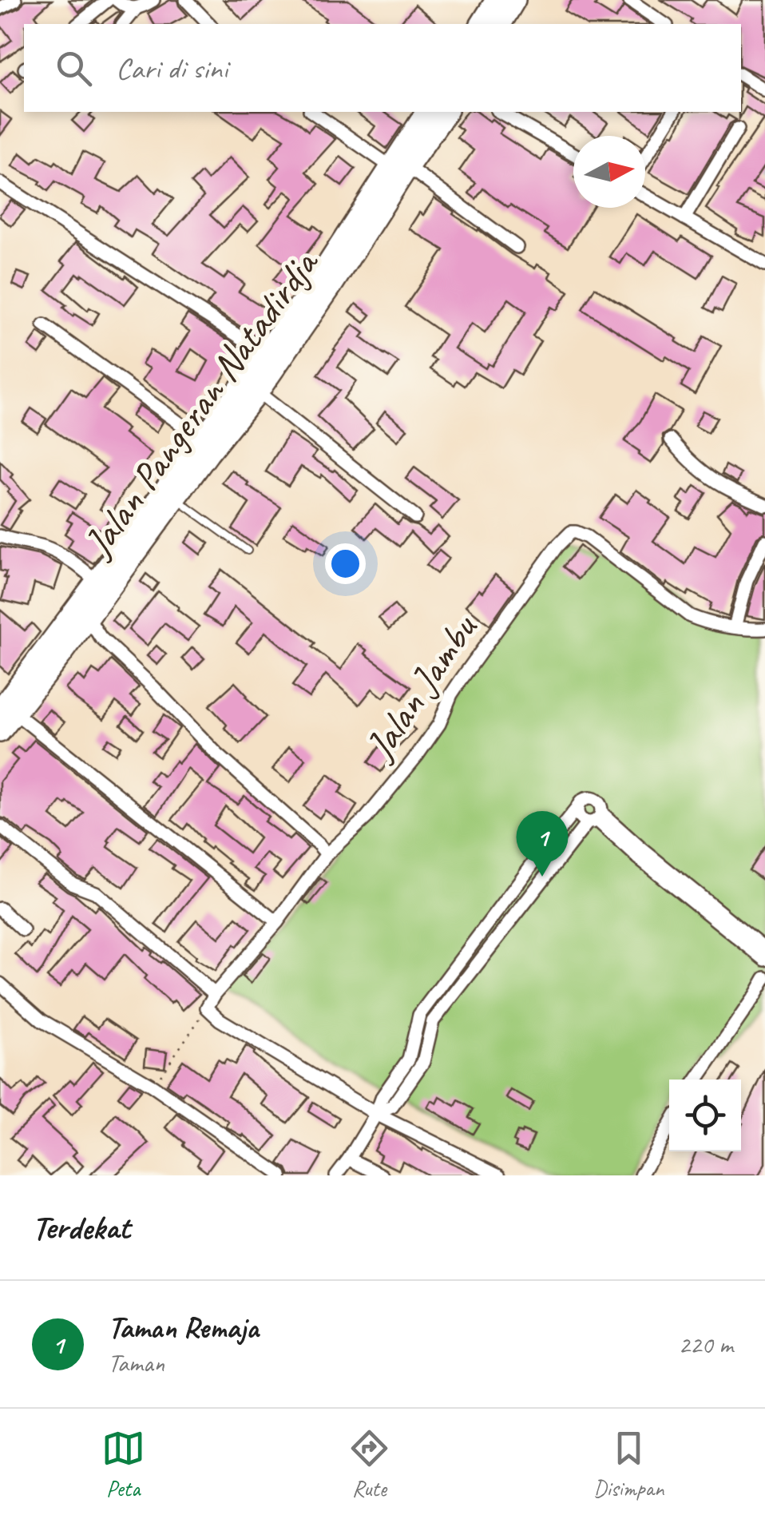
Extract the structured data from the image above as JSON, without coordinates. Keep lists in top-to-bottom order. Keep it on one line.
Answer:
{"streets":{"main road":["Jalan Pangeran Natadirdja"],"street":["Jalan Jambu"]},"north":"right","page":{"search":"Cari di sini","pins":"1","heading":"Terdekat","list":[{"mark":"1","name":"Taman Remaja","note":"Taman","value":"220 m"}],"nav":["Peta","Rute","Disimpan"]}}
